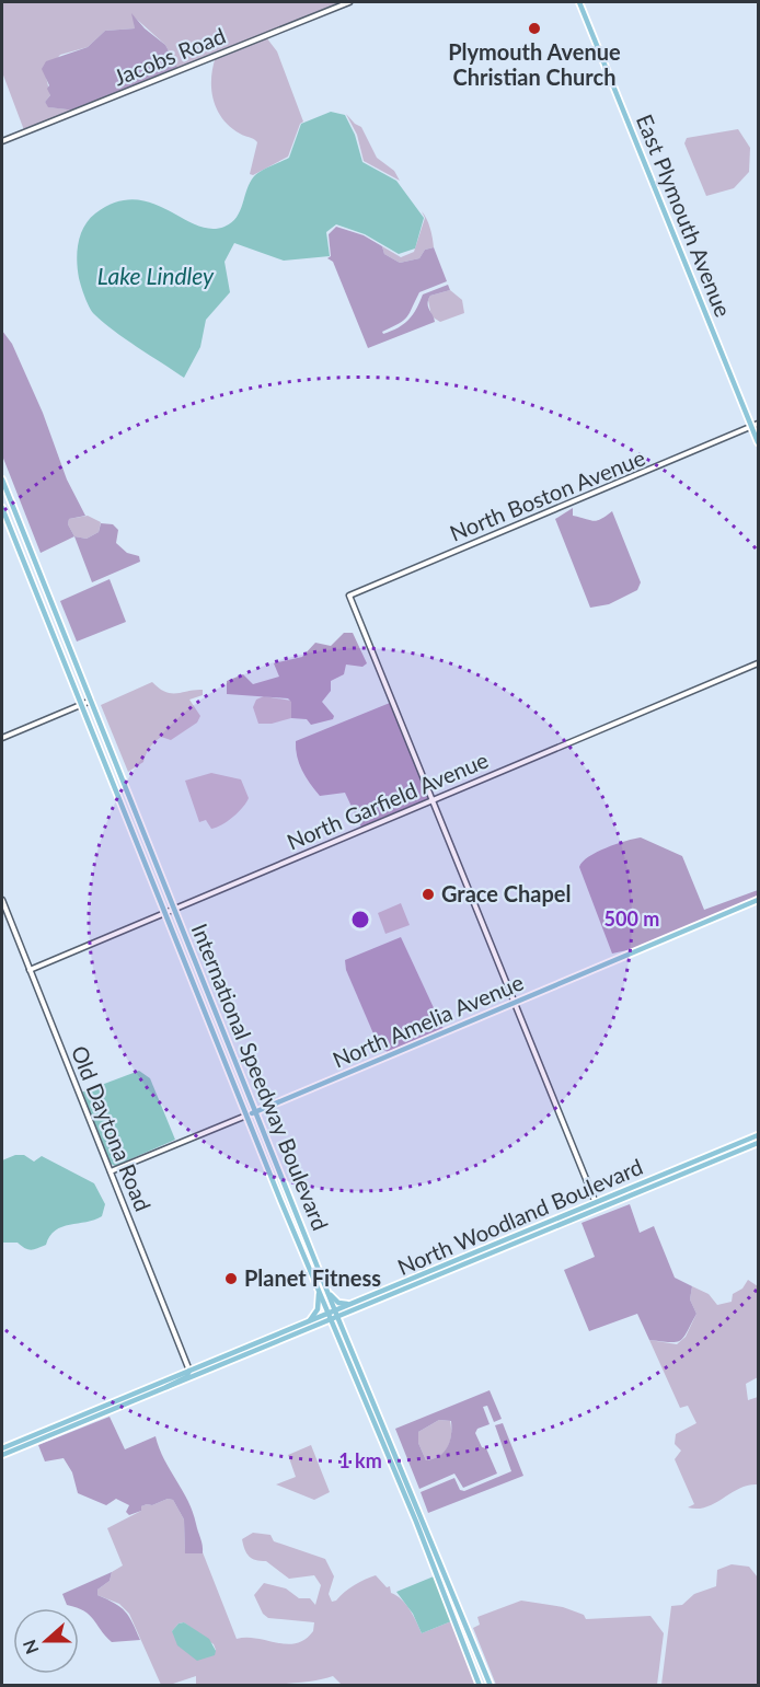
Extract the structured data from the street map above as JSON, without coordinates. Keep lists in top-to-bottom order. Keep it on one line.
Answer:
{"streets":{"main road":["East Plymouth Avenue","North Amelia Avenue","International Speedway Boulevard","North Woodland Boulevard"],"street":["Jacobs Road","North Boston Avenue","North Garfield Avenue","Old Daytona Road"]},"crossings":[["East Plymouth Avenue","North Boston Avenue"],["North Boston Avenue","North Garfield Avenue"],["North Garfield Avenue","International Speedway Boulevard"],["North Garfield Avenue","Old Daytona Road"],["North Amelia Avenue","International Speedway Boulevard"],["North Amelia Avenue","Old Daytona Road"],["International Speedway Boulevard","North Woodland Boulevard"],["Old Daytona Road","North Woodland Boulevard"]],"water":["Lake Lindley"],"places":["Plymouth Avenue Christian Church","Grace Chapel","Planet Fitness"],"north":"left","rings":["500 m","1 km"]}
